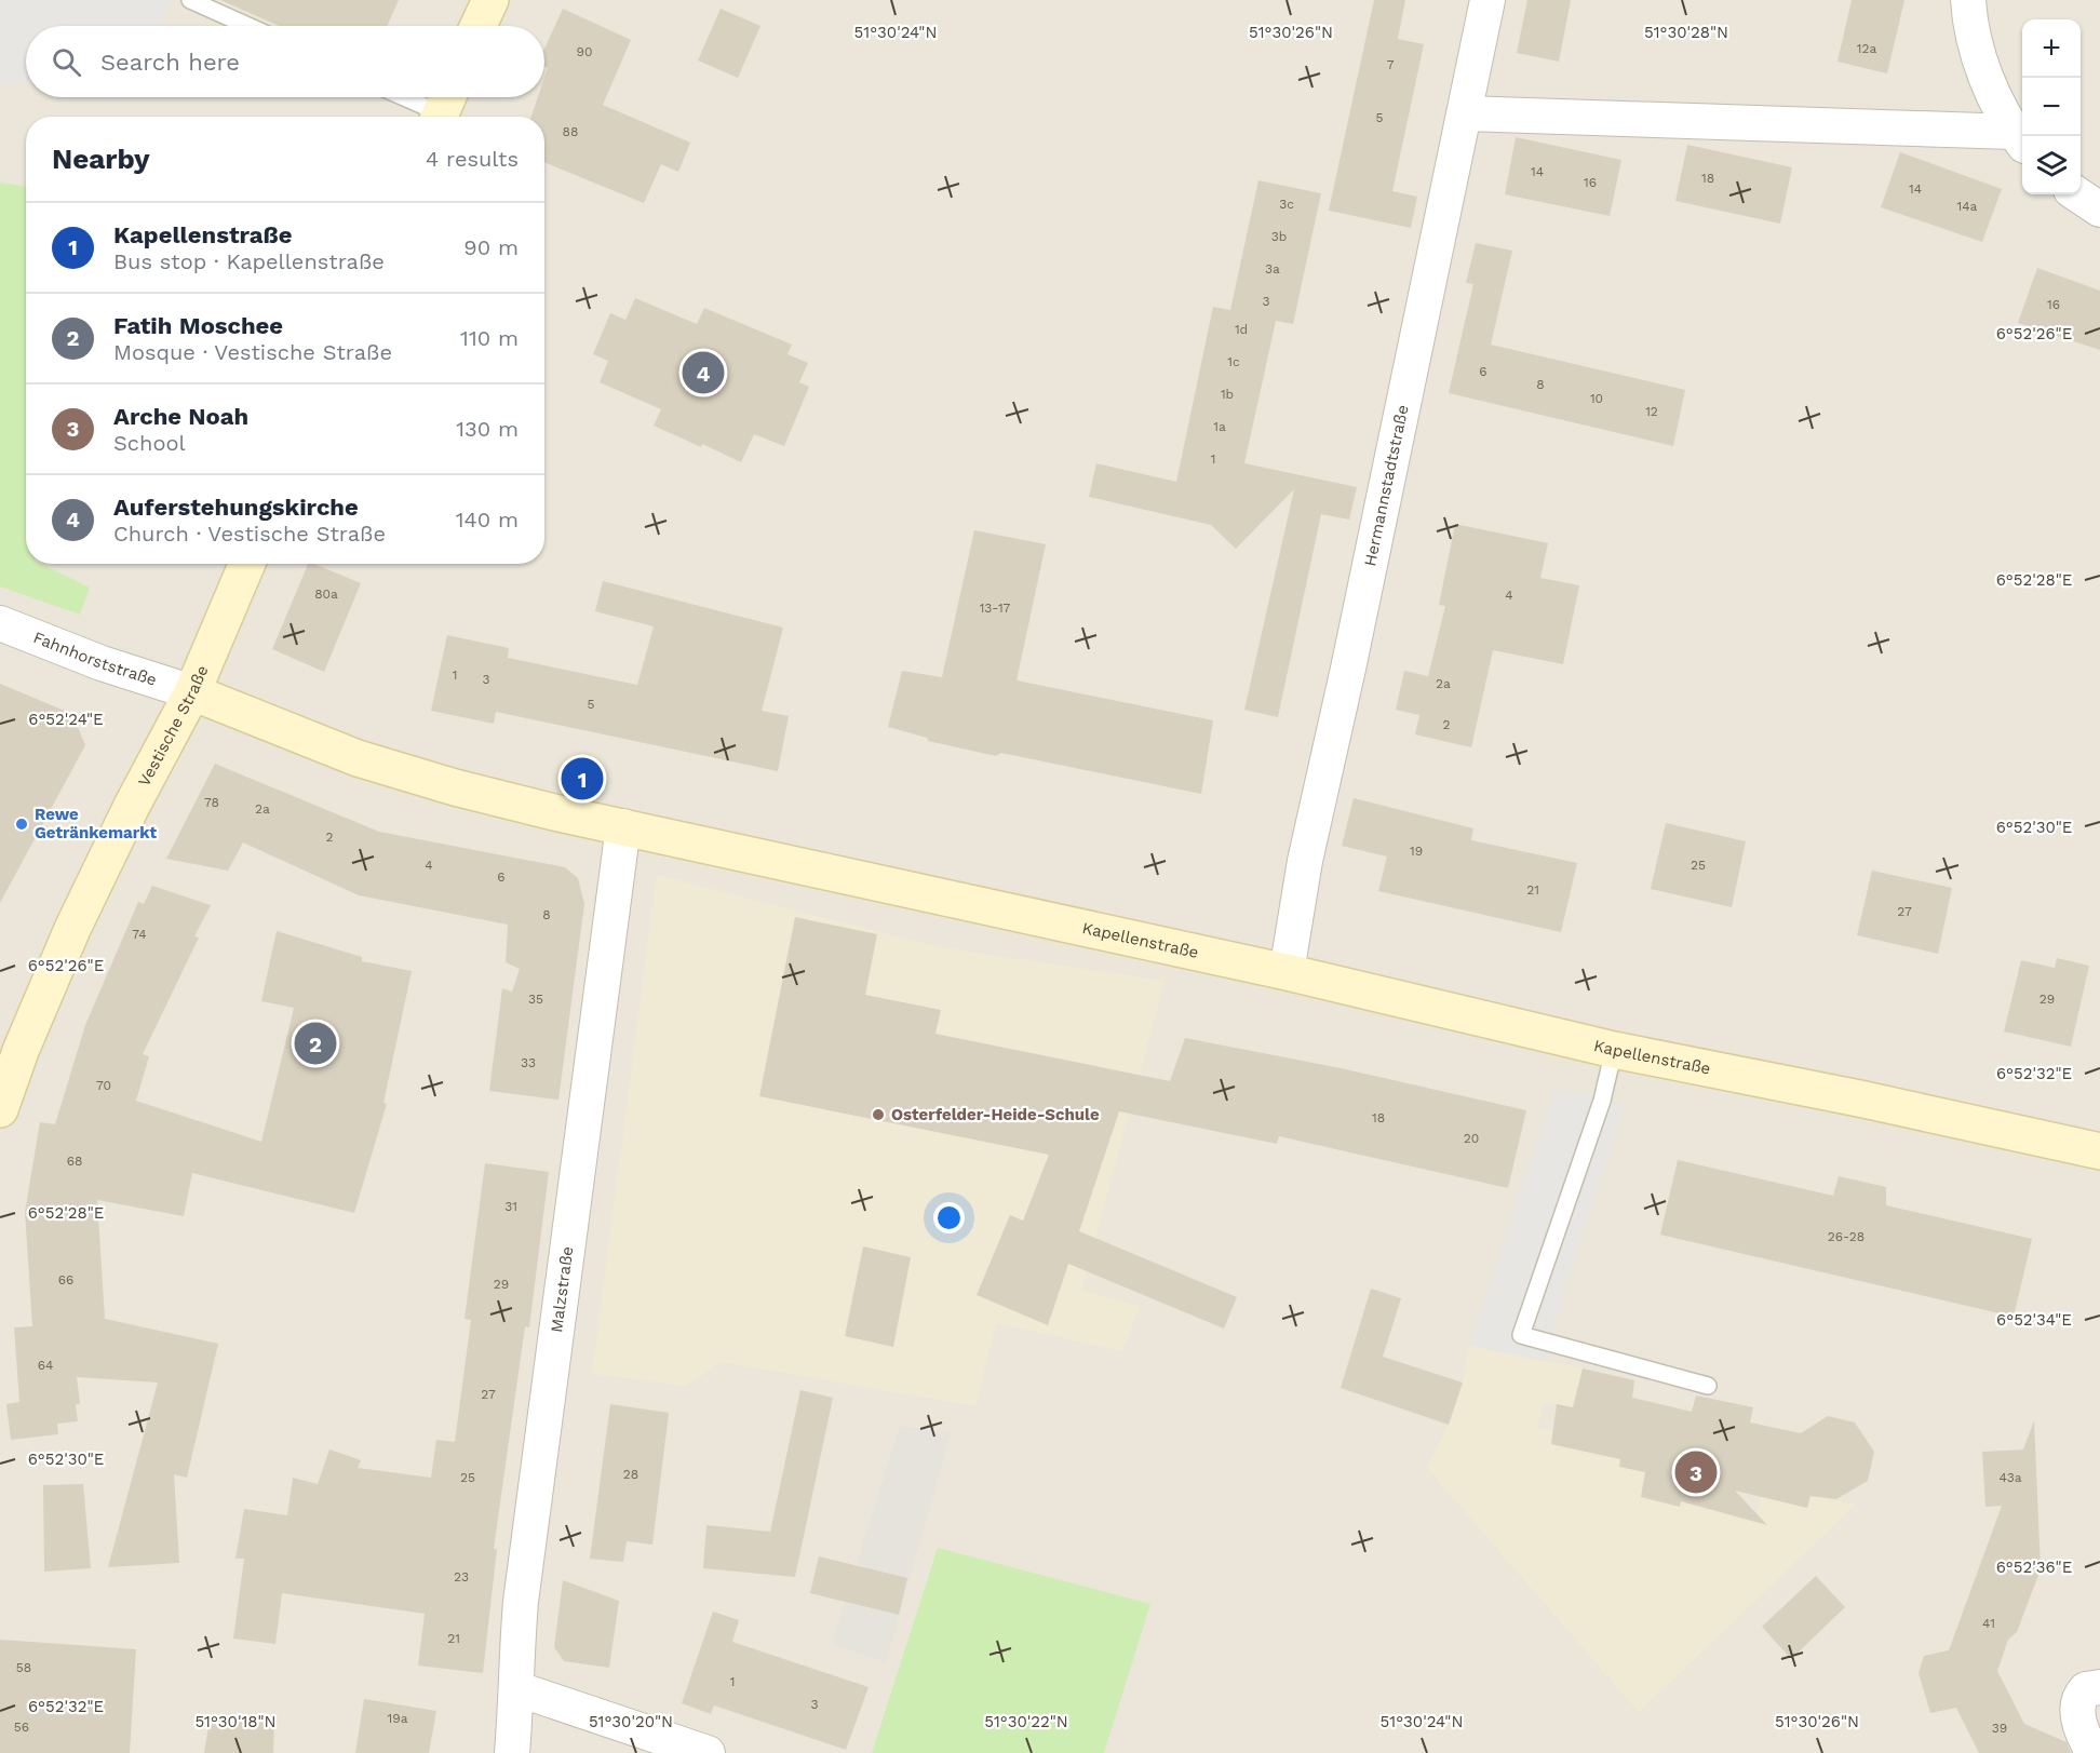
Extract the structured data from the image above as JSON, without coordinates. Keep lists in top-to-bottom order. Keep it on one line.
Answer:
{"streets":{"street":["Hermannstadtstraße","Fahnhorststraße","Vestische Straße","Kapellenstraße","Malzstraße"]},"crossings":[["Hermannstadtstraße","Kapellenstraße"],["Fahnhorststraße","Vestische Straße"],["Fahnhorststraße","Kapellenstraße"],["Vestische Straße","Kapellenstraße"],["Kapellenstraße","Malzstraße"]],"places":["Rewe Getränkemarkt","Osterfelder-Heide-Schule"],"house_numbers":["12a","90","7","5","88","14","18","16","14","3c","14a","3b","3a","3","16","1d","1c","6","8","1b","10","12","1a","1","80a","4","13-17","1","3","2a","5","2","78","2a","2","19","4","25","6","21","27","8","74","35","29","33","70","18","20","68","31","26-28","66","29","64","27","28","25","43a","23","41","21","58","1","3","19a","56","39"],"page":{"map_buttons":["+","−"],"search":"Search here","heading":["Nearby","4 results"],"list":[{"mark":"1","name":"Kapellenstraße","note":"Bus stop · Kapellenstraße","value":"90 m"},{"mark":"2","name":"Fatih Moschee","note":"Mosque · Vestische Straße","value":"110 m"},{"mark":"3","name":"Arche Noah","note":"School","value":"130 m"},{"mark":"4","name":"Auferstehungskirche","note":"Church · Vestische Straße","value":"140 m"}],"pins":["4","1","2","3"]},"coordinates":["51°30'24\"N","51°30'26\"N","51°30'28\"N","6°52'26\"E","6°52'28\"E","6°52'24\"E","6°52'30\"E","6°52'32\"E","6°52'34\"E","6°52'36\"E","51°30'18\"N","51°30'20\"N","51°30'22\"N"]}
